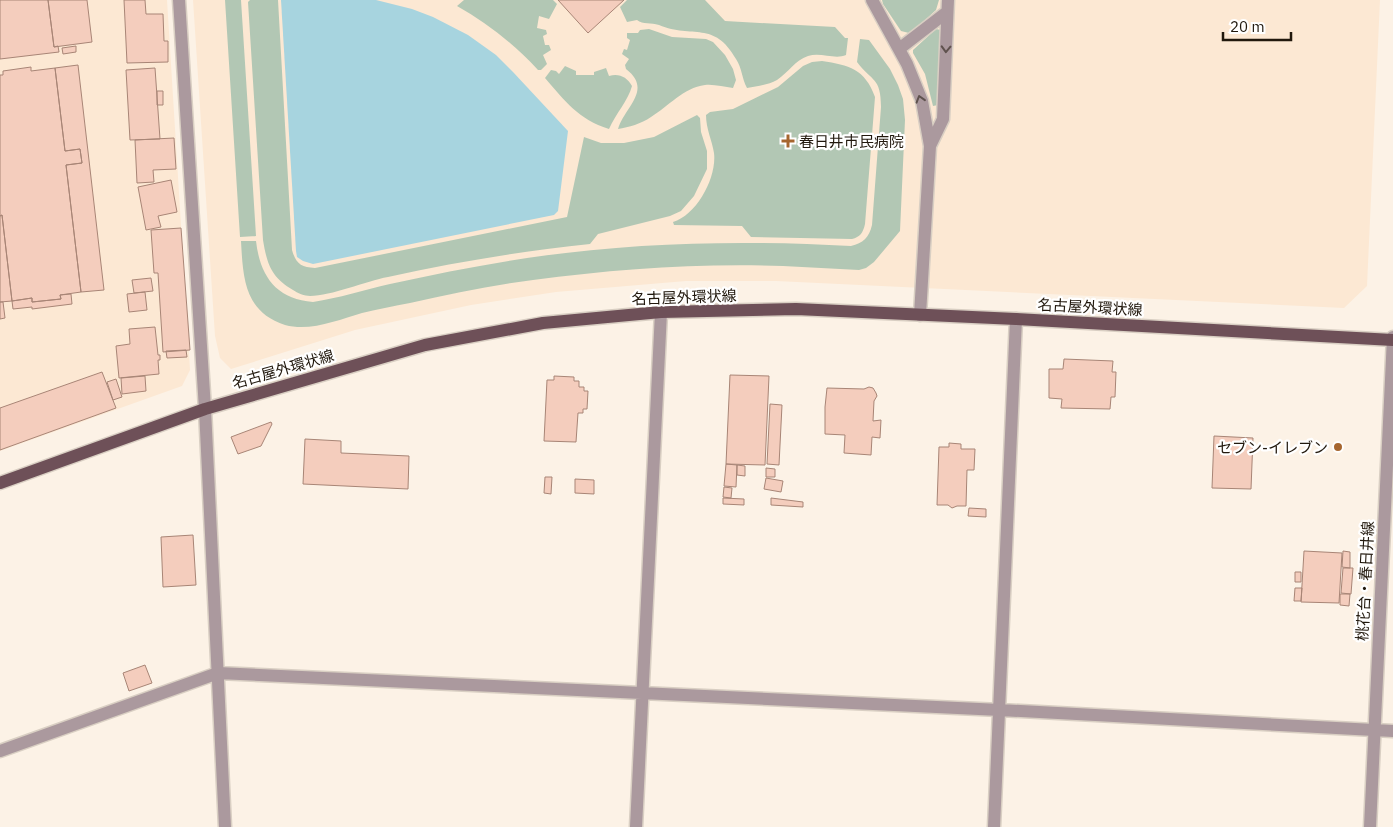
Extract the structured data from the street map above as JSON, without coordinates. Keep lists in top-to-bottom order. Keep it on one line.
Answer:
{"streets":{"main road":["名古屋外環状線"],"street":["桃花台・春日井線"]},"crossings":[["名古屋外環状線","桃花台・春日井線"]],"places":{"health":["春日井市民病院"],"other":["セブン-イレブン"]},"scale_bar":"20 m"}
